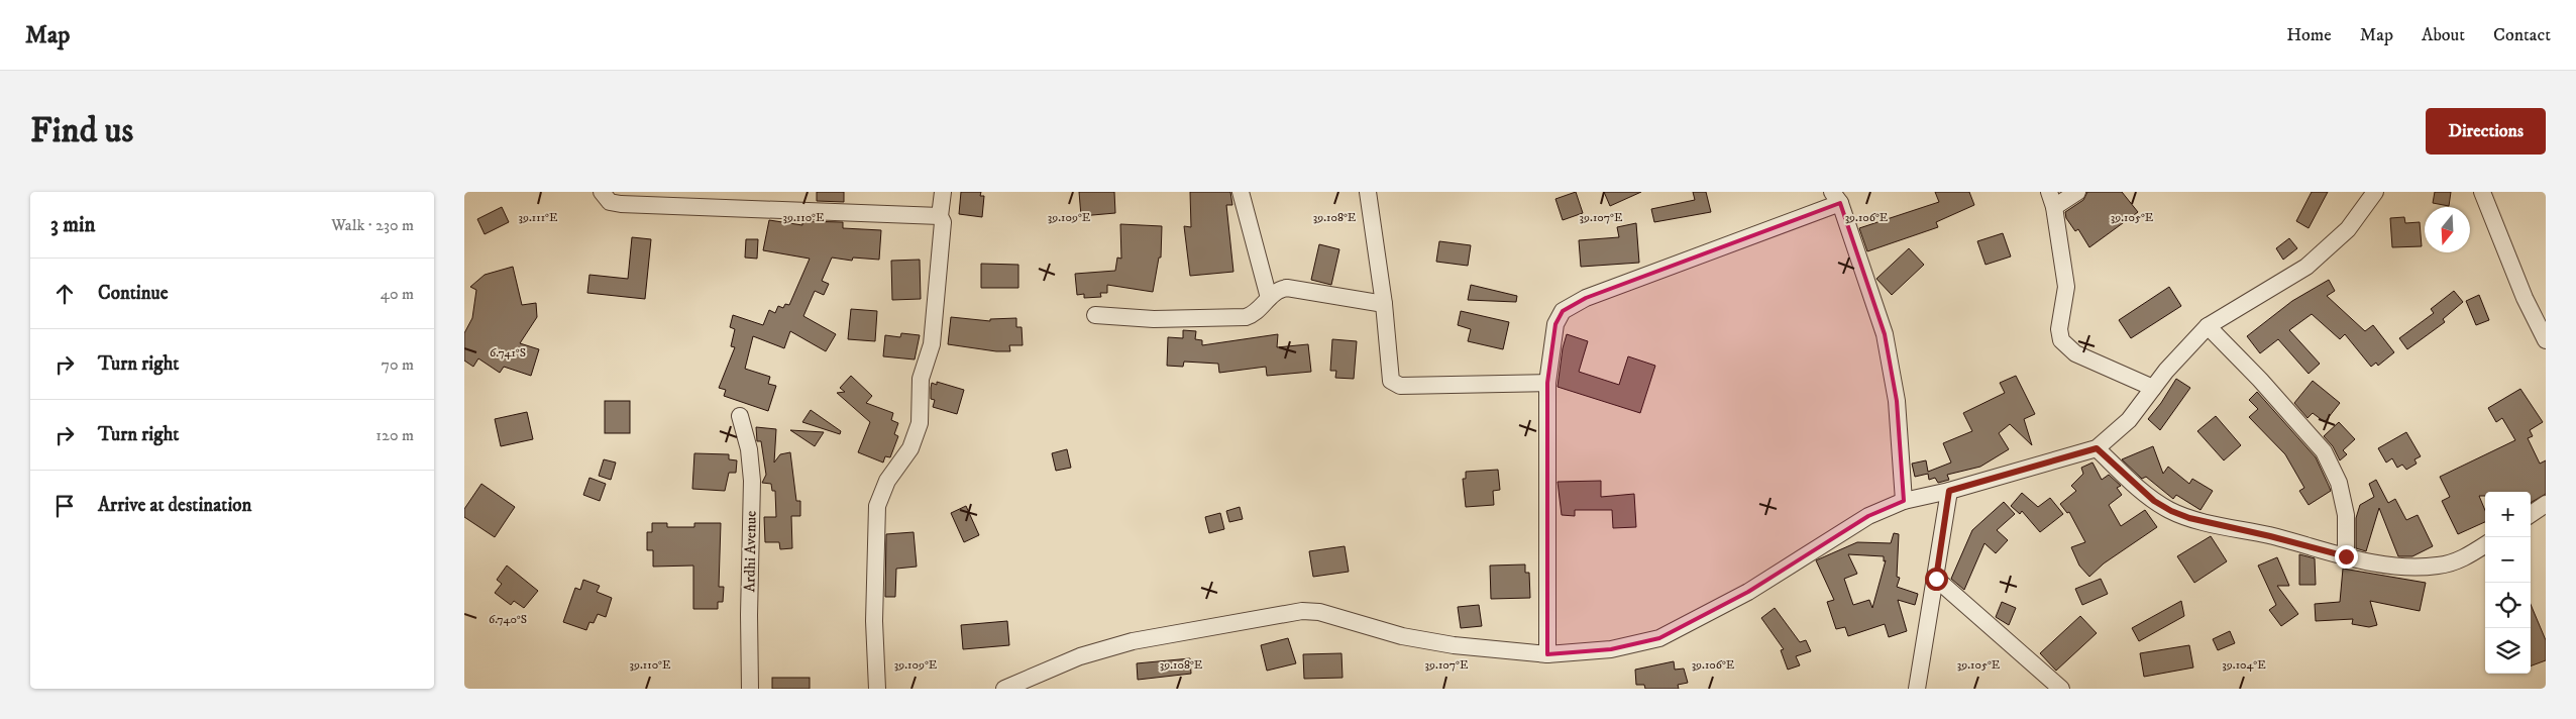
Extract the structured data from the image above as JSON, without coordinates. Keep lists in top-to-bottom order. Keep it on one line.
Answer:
{"streets":{"street":["Ardhi Avenue"]},"north":"bottom","page":{"header":"Map","nav":["Home","Map","About","Contact"],"buttons":"Directions","title":"Find us","heading":["3 min","Walk · 230 m"],"list":[["Continue","40 m"],["Turn right","70 m"],["Turn right","120 m"],"Arrive at destination"],"map_buttons":["+","−"]},"coordinates":["39.111°E","39.110°E","39.109°E","39.108°E","39.107°E","39.106°E","39.105°E","6.741°S","6.740°S","39.104°E"]}
